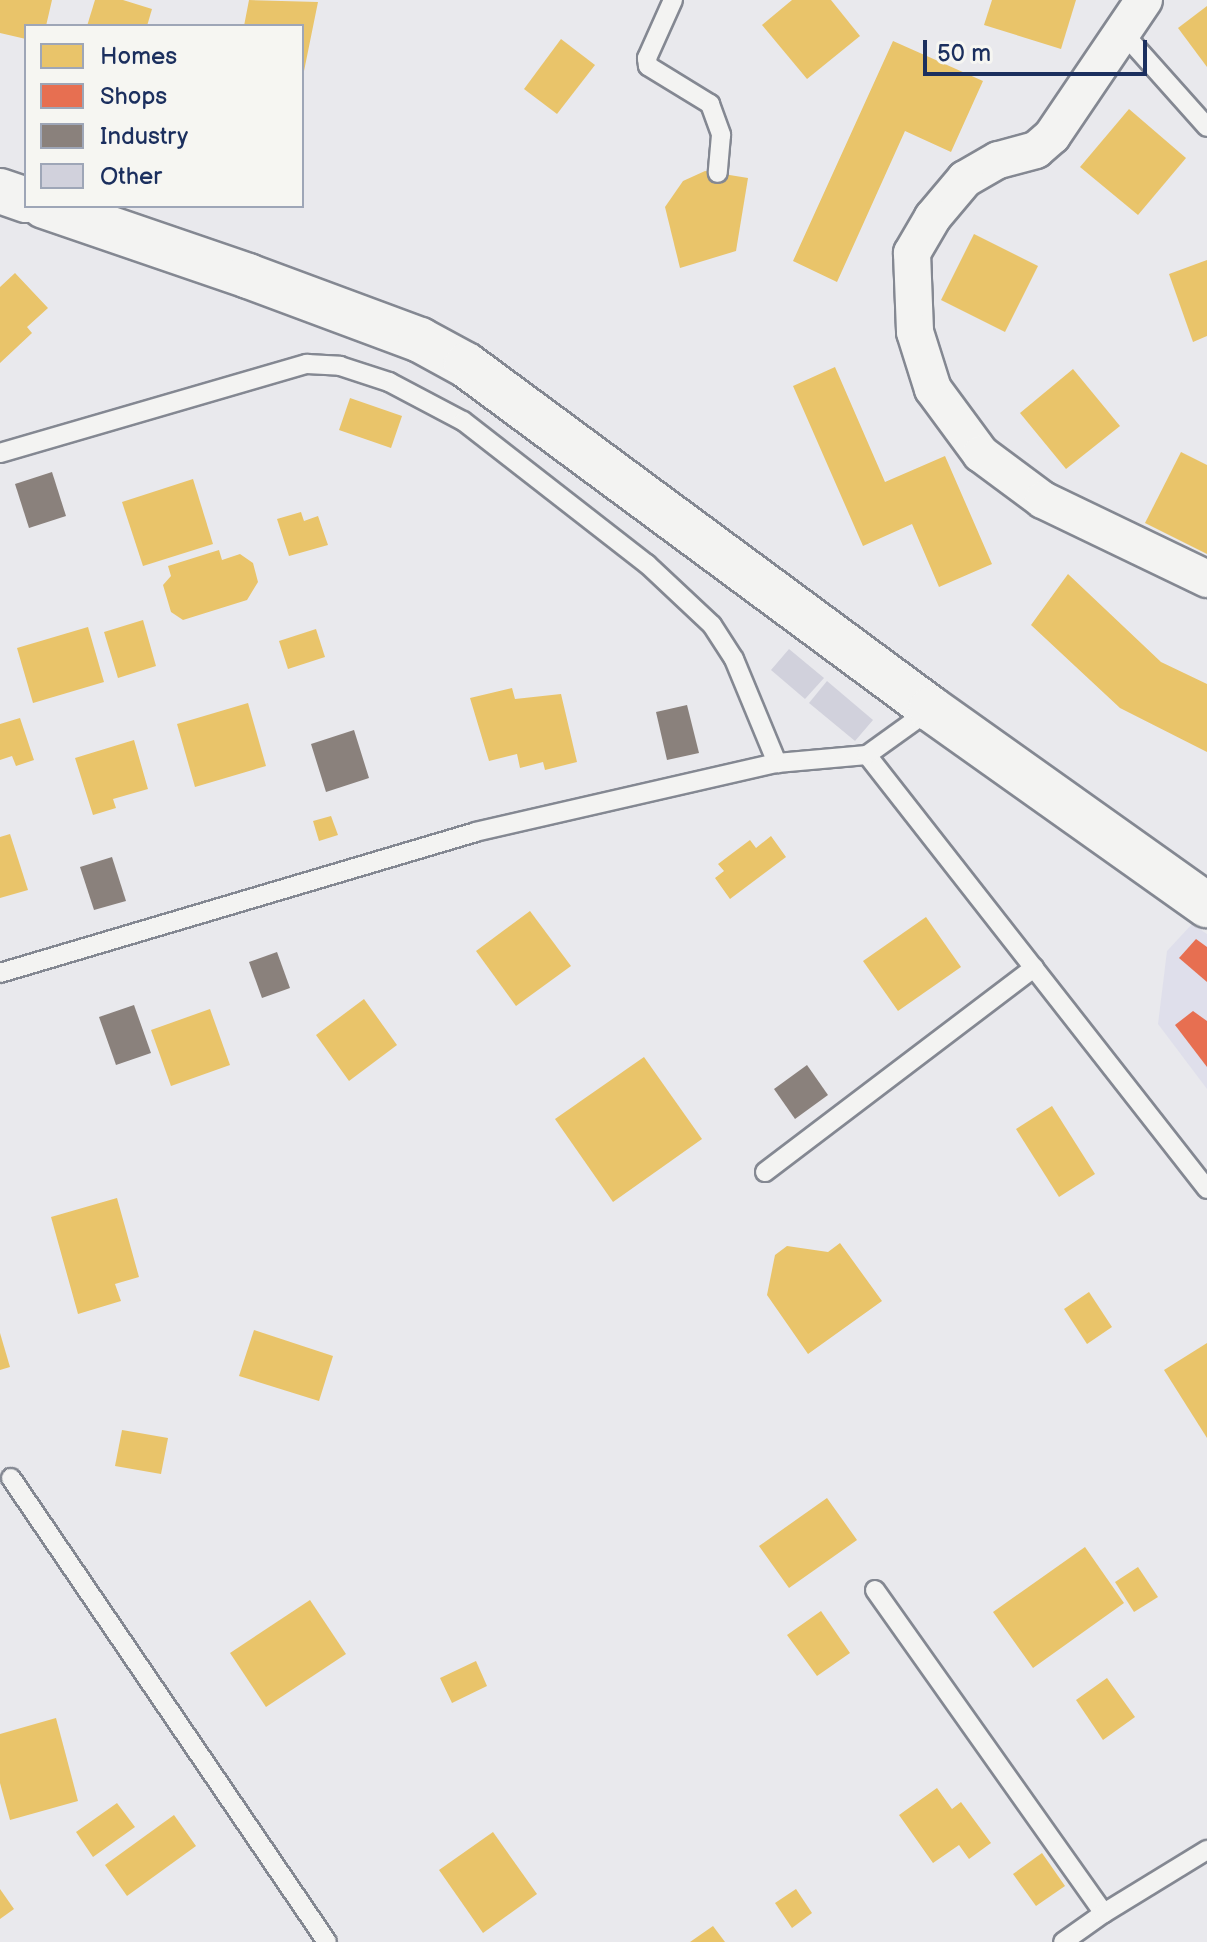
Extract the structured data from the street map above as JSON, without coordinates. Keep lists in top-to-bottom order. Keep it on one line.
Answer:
{"legend":["Homes","Shops","Industry","Other"],"scale_bar":"50 m"}
